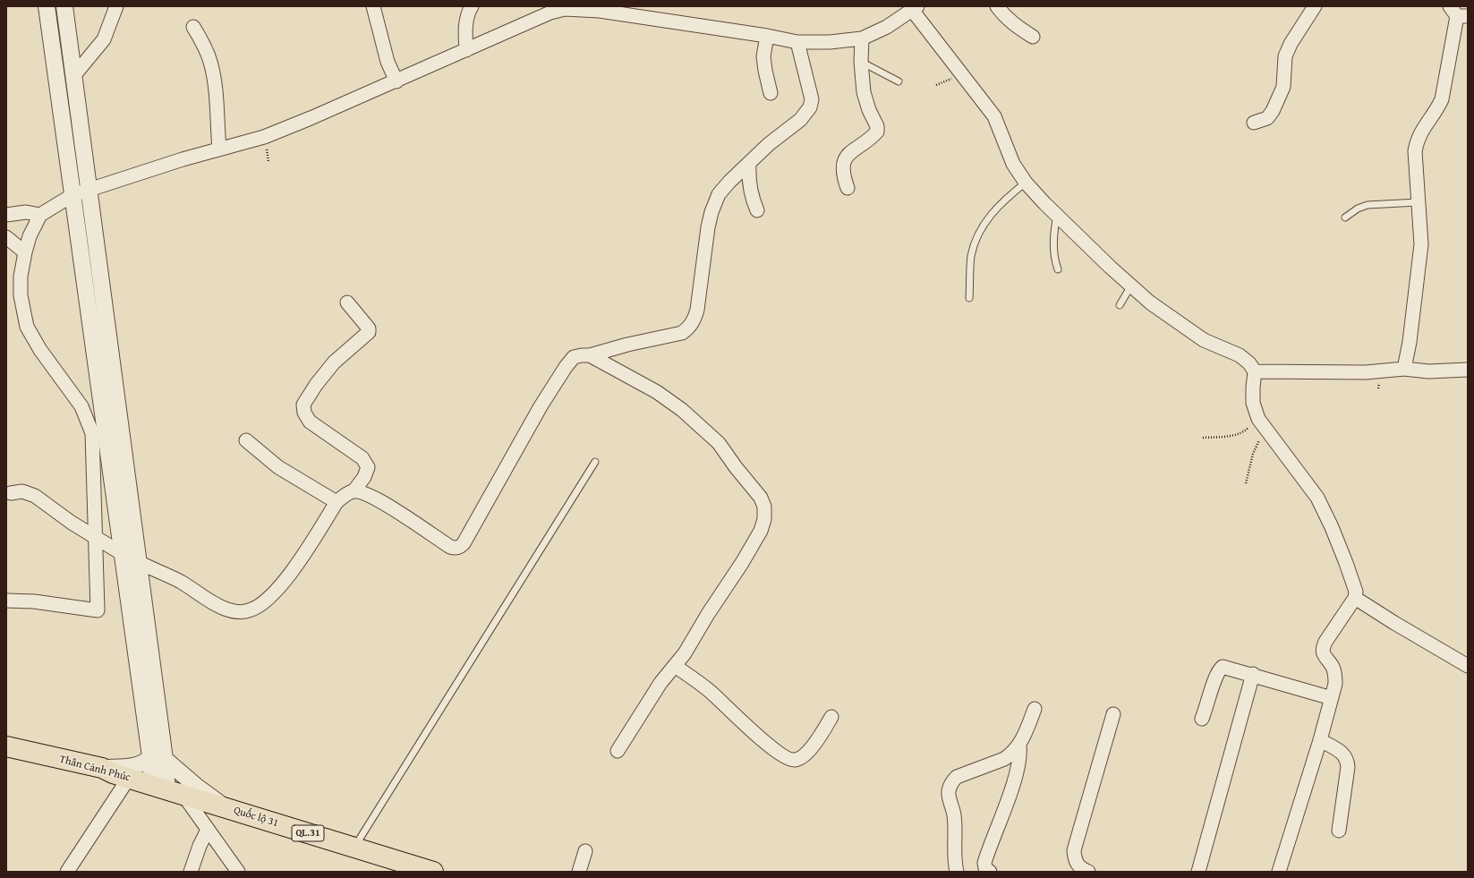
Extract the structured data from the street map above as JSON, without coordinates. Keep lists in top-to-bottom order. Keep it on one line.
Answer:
{"streets":{"highway":["Thân Cảnh Phúc","Quốc lộ 31","QL.31"]},"crossings":[["Thân Cảnh Phúc","Quốc lộ 31"]]}
